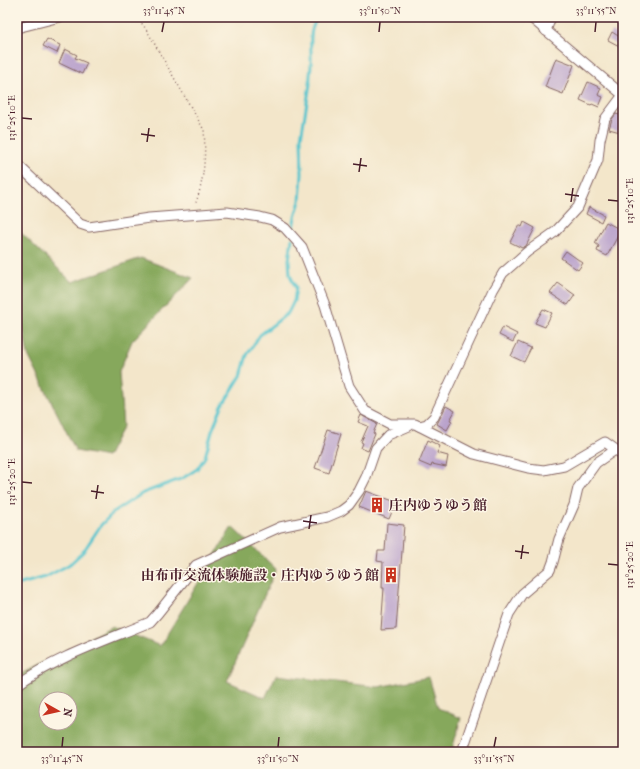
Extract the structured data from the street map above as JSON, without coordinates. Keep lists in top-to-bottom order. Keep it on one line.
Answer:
{"places":{"building":["庄内ゆうゆう館","由布市交流体験施設・庄内ゆうゆう館"]},"north":"right","coordinates":["33°11'45\"N","33°11'50\"N","33°11'55\"N","131°25'10\"E","131°25'20\"E"]}
